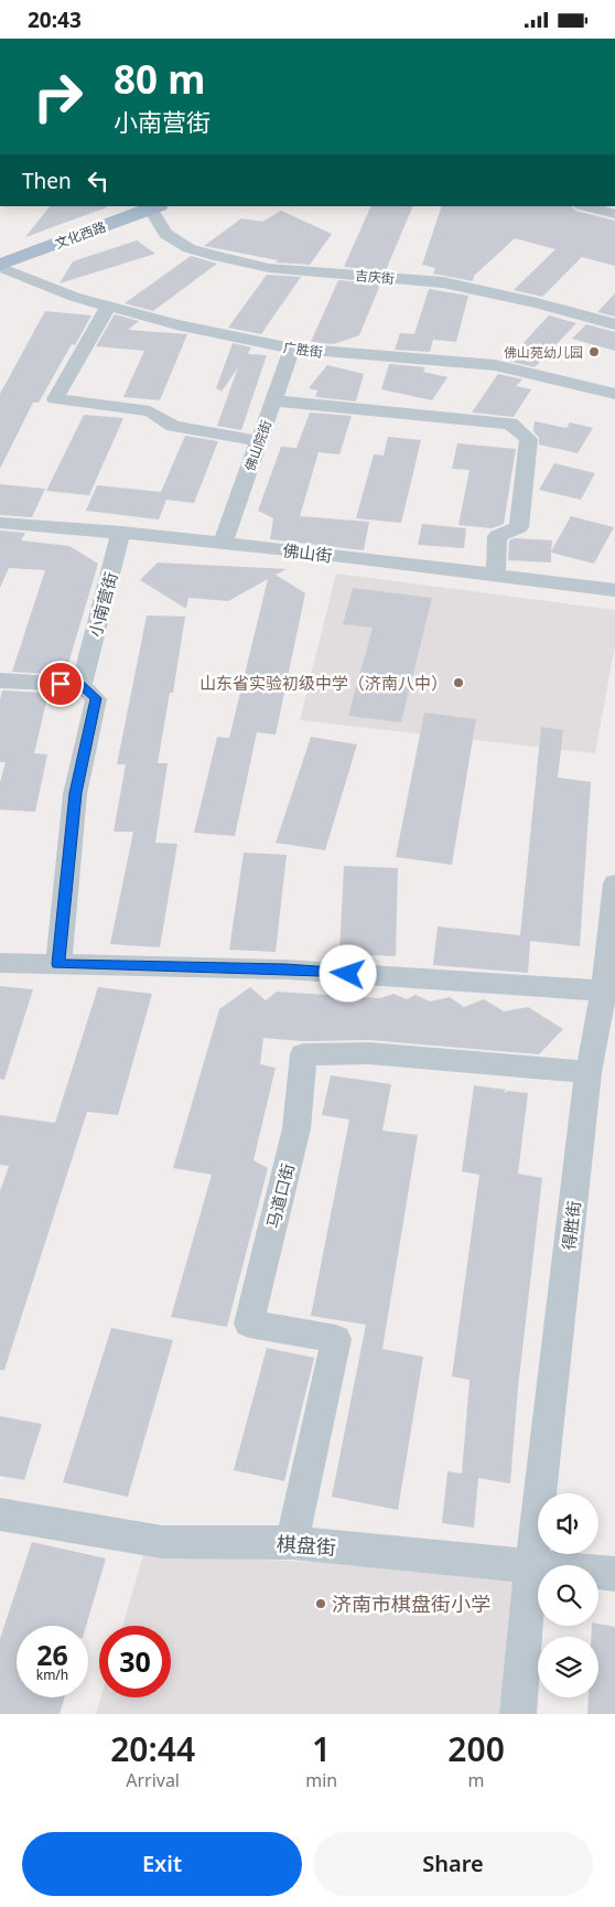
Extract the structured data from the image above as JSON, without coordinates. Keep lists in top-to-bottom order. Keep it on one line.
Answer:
{"streets":{"main road":["文化西路"],"street":["吉庆街","广胜街","佛山院街","佛山街","小南营街","马道口街","得胜街","棋盘街"]},"crossings":[["文化西路","吉庆街"],["文化西路","广胜街"],["广胜街","佛山院街"],["佛山院街","佛山街"],["佛山街","小南营街"],["马道口街","得胜街"],["马道口街","棋盘街"],["得胜街","棋盘街"]],"places":["佛山苑幼儿园","山东省实验初级中学（济南八中）","济南市棋盘街小学"],"page":{"status":"20:43","turn":["80 m","小南营街"],"then":"Then","speed":"26 km/h","limit":"30","eta":["20:44","Arrival","1","min","200","m"],"buttons":["Exit","Share"]}}
